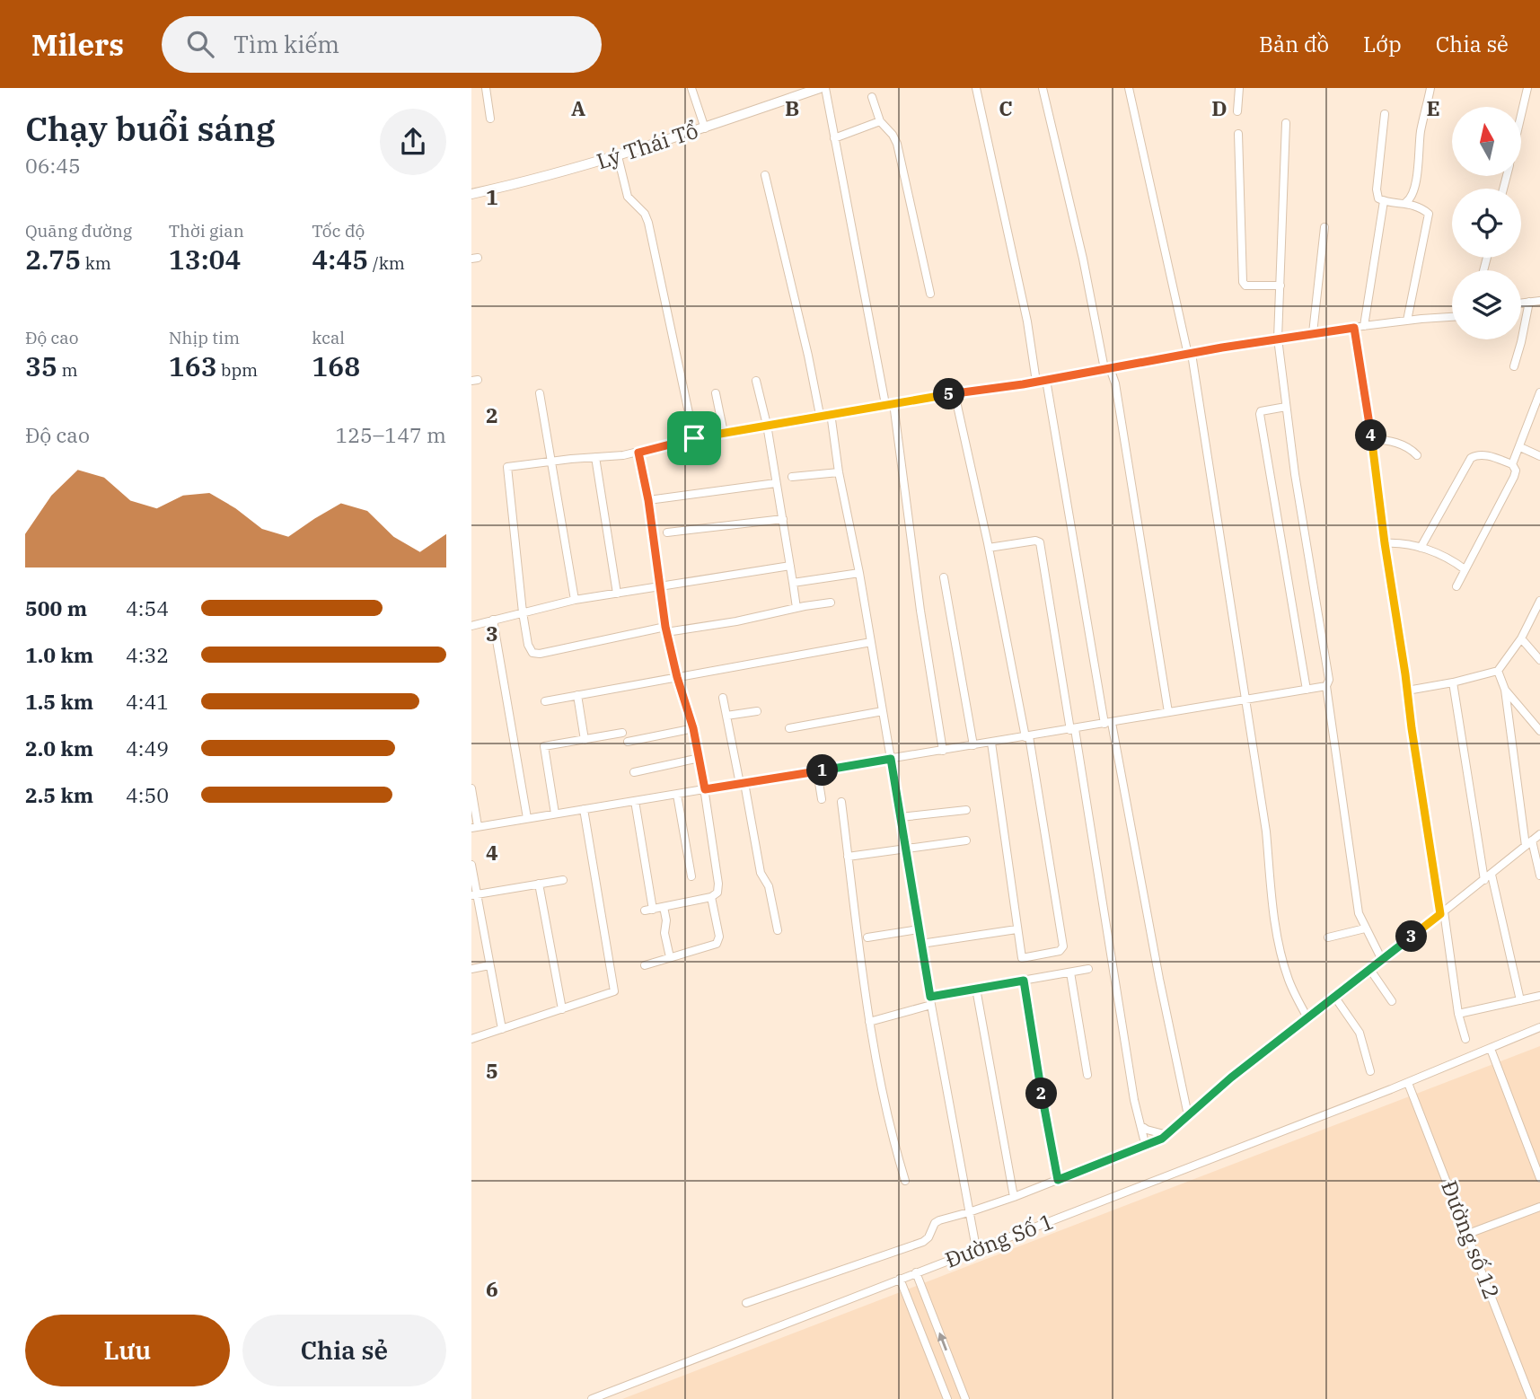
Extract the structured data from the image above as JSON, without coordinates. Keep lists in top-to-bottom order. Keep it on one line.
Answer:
{"streets":{"main road":["Lý Thái Tổ"],"street":["Đường số 12","Đường Số 1"]},"crossings":[["Đường số 12","Đường Số 1"]],"north":"top","page":{"header":"Milers","search":"Tìm kiếm","nav":["Bản đồ","Lớp","Chia sẻ"],"heading":["Chạy buổi sáng","06:45"],"stats":[["Quãng đường","2.75 km"],["Thời gian","13:04"],["Tốc độ","4:45 /km"],["Độ cao","35 m"],["Nhịp tim","163 bpm"],["kcal","168"]],"pins":["5","4","1","3","2"],"chart":["Độ cao","125–147 m"],"list":[{"name":"500 m","note":"4:54"},{"name":"1.0 km","note":"4:32"},{"name":"1.5 km","note":"4:41"},{"name":"2.0 km","note":"4:49"},{"name":"2.5 km","note":"4:50"}],"buttons":["Lưu","Chia sẻ"]},"grid":{"columns":["A","B","C","D","E"],"rows":["1","2","3","4","5","6"]}}
